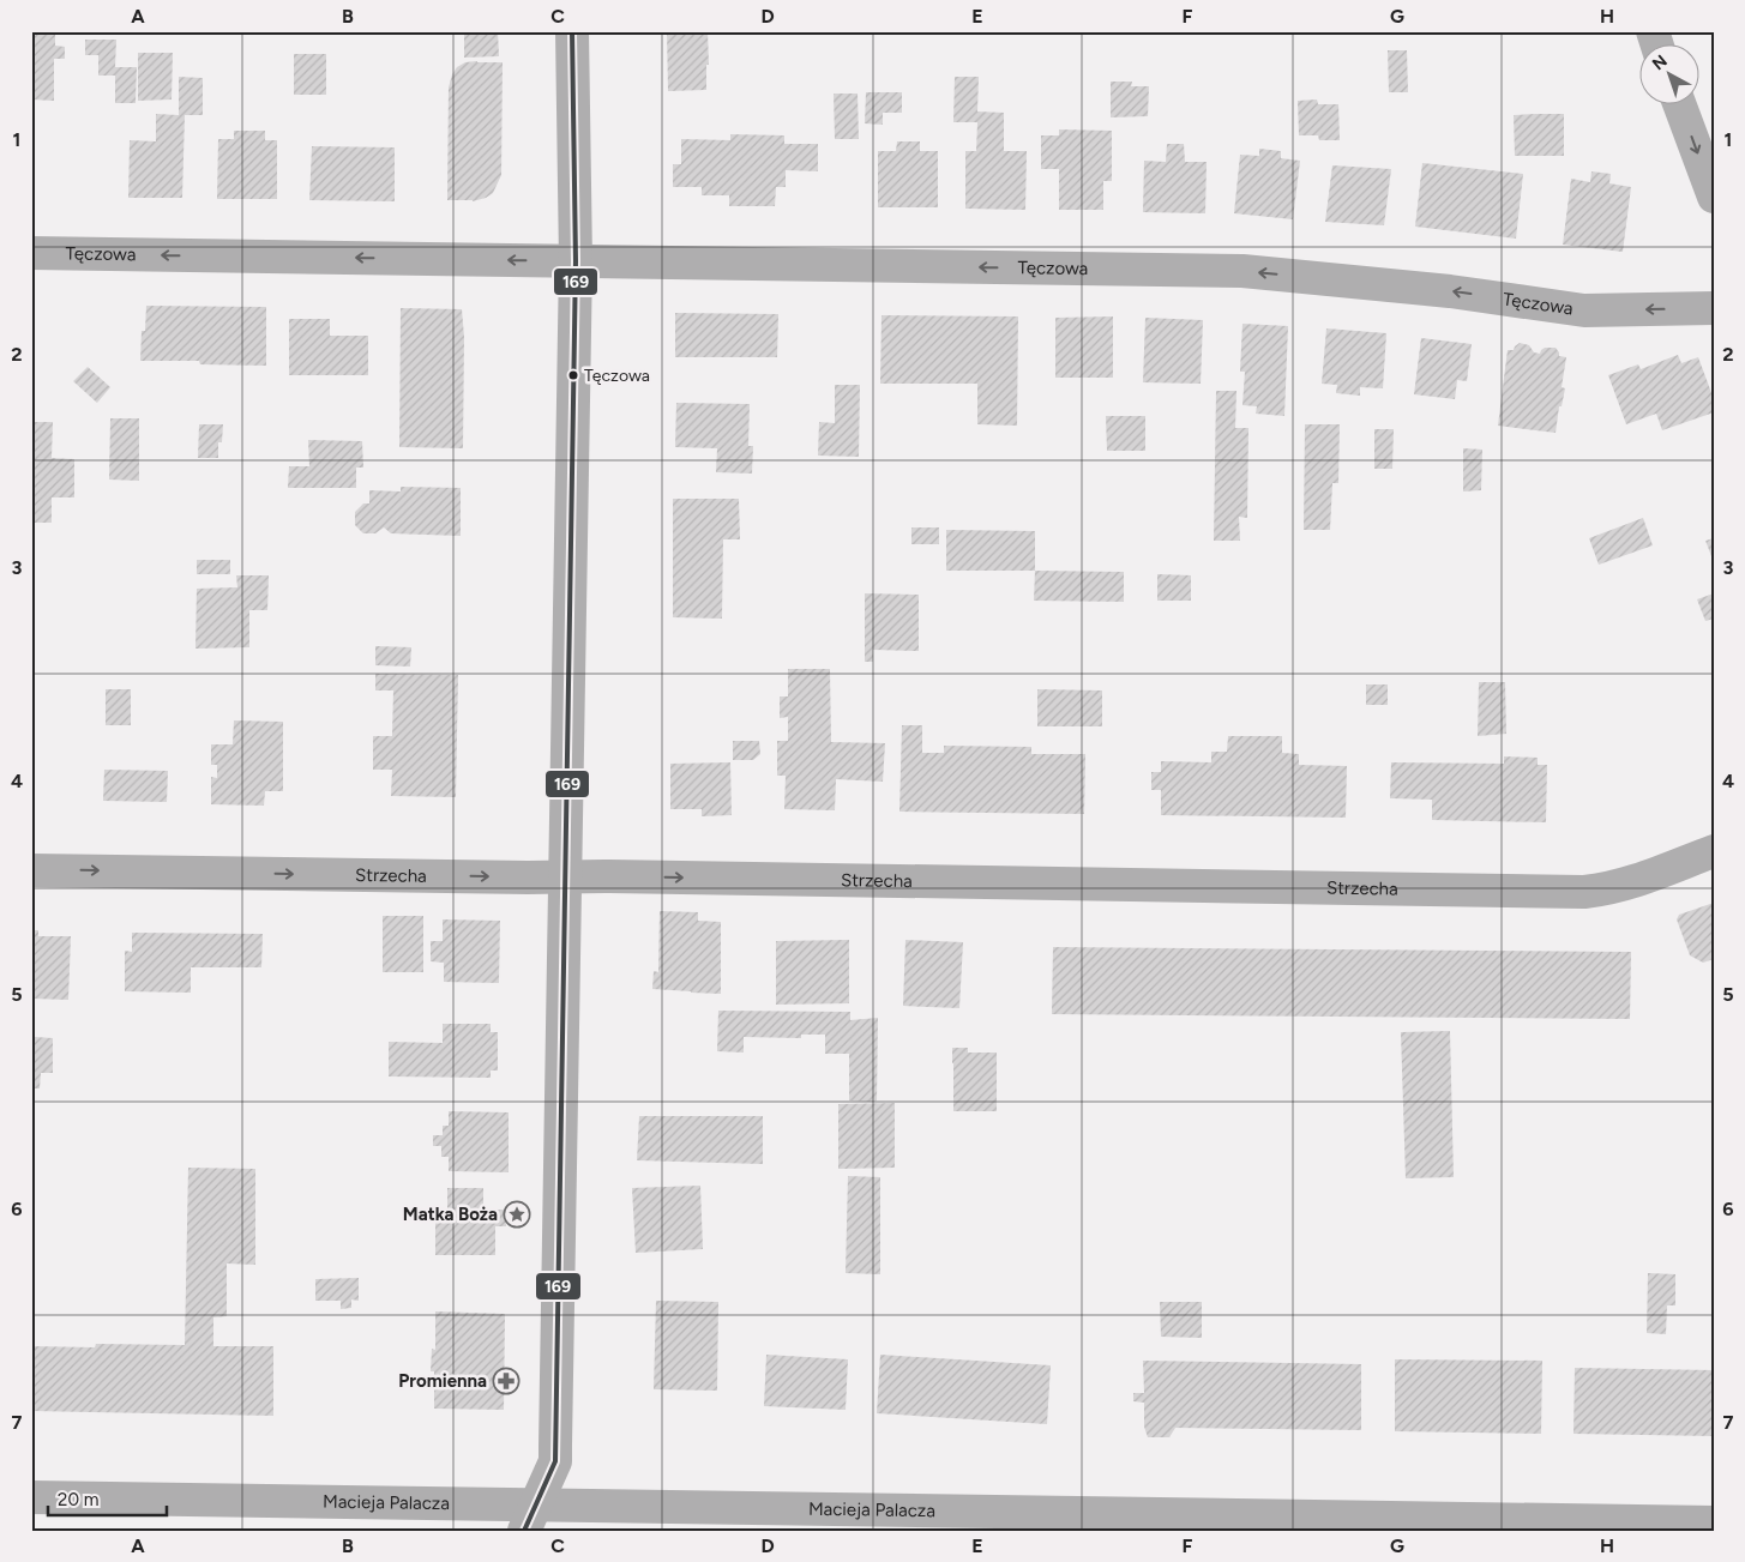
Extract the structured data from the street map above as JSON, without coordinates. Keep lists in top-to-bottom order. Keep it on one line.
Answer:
{"streets":{"street":["Tęczowa","Strzecha","Macieja Palacza"]},"one_way":["Tęczowa","Strzecha"],"places":{"other":["Tęczowa"],"place":["Matka Boża"],"pharmacy":["Promienna"]},"lines":["transit line 169"],"scale_bar":"20 m","north":"top left","grid":{"columns":["A","B","C","D","E","F","G","H"],"rows":["1","2","3","4","5","6","7"]}}
